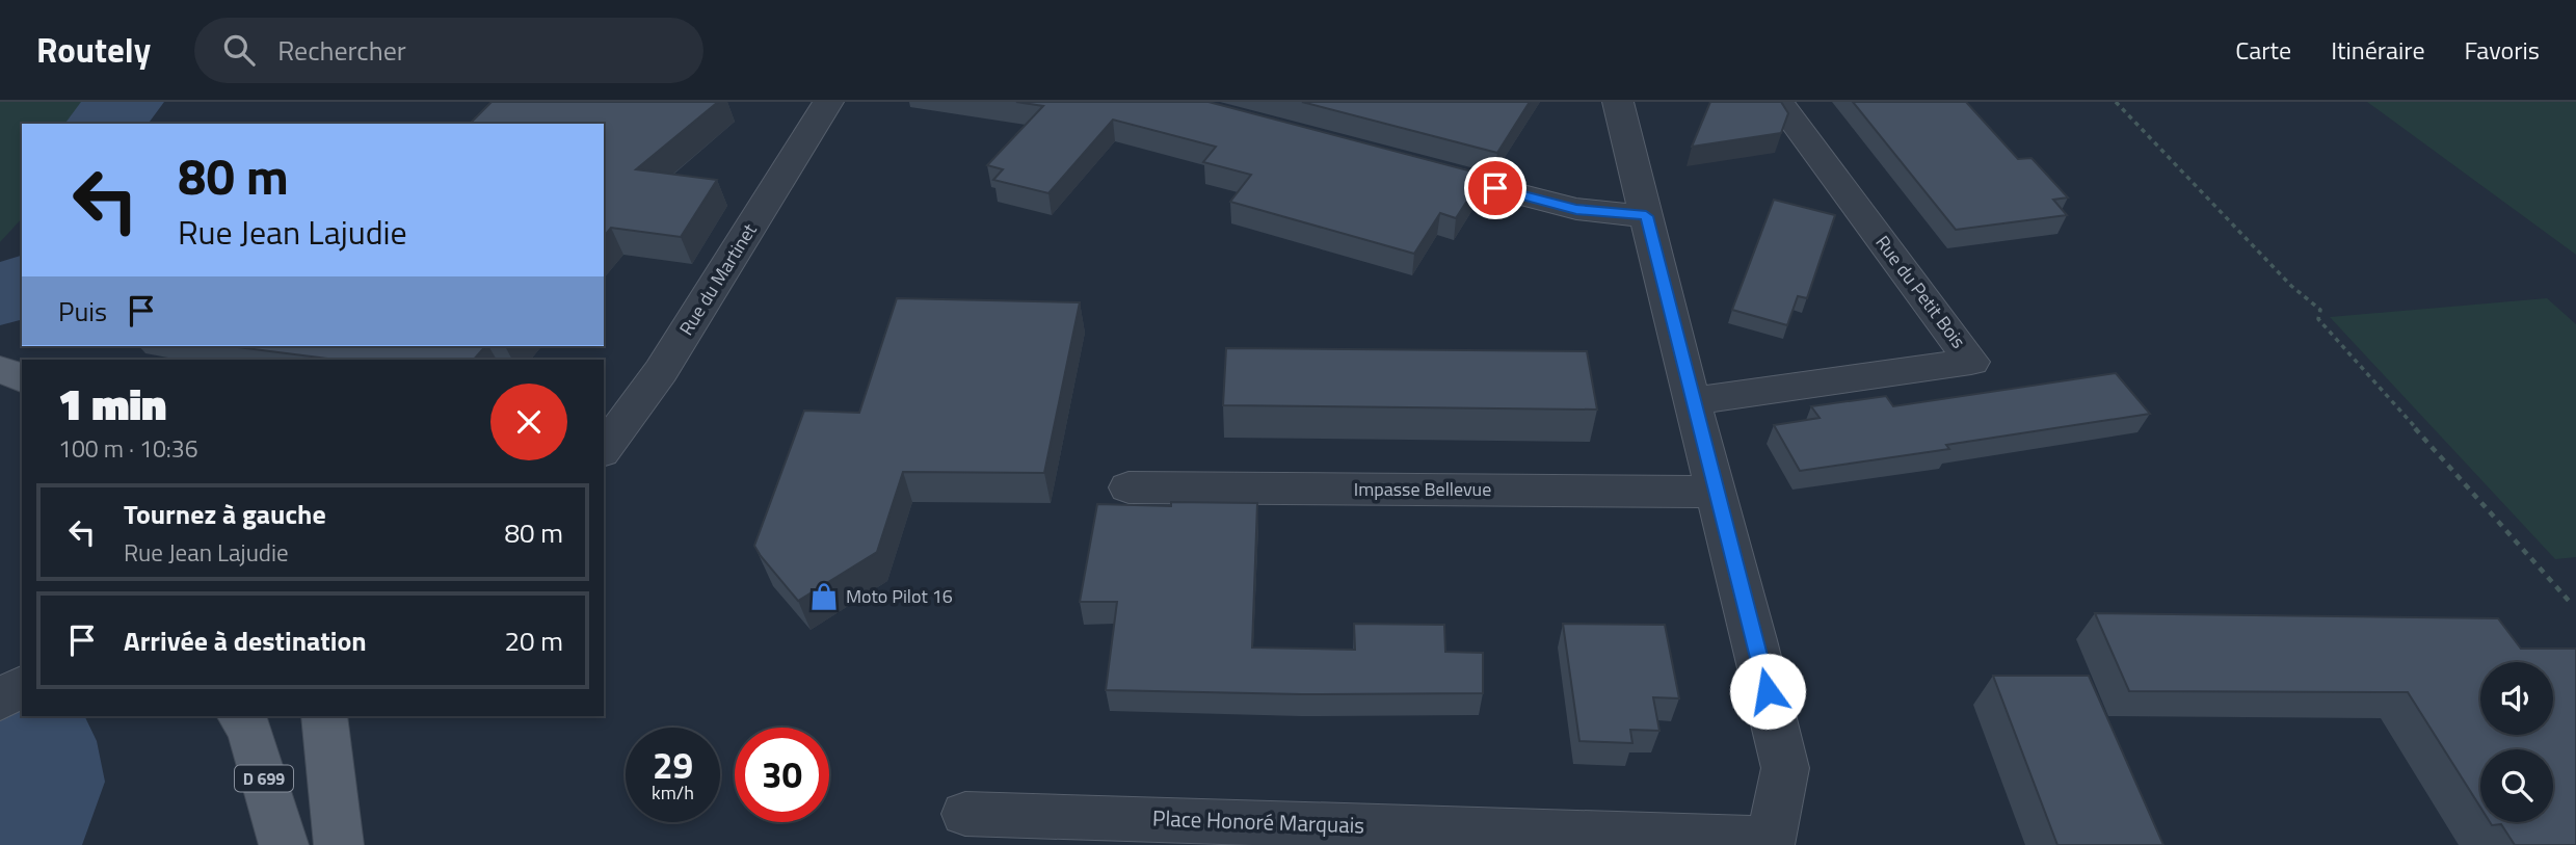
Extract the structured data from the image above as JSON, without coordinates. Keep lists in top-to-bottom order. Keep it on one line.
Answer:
{"streets":{"main road":["D 699"],"street":["Rue du Martinet","Rue du Petit Bois","Impasse Bellevue","Place Honoré Marquais"]},"places":{"shop":["Moto Pilot 16"]},"page":{"header":"Routely","search":"Rechercher","nav":["Carte","Itinéraire","Favoris"],"turn":["80 m","Rue Jean Lajudie"],"then":"Puis","heading":["1 min","100 m · 10:36"],"list":[{"name":"Tournez à gauche","note":"Rue Jean Lajudie","value":"80 m"},{"name":"Arrivée à destination","value":"20 m"}],"speed":"29 km/h","limit":"30"}}
